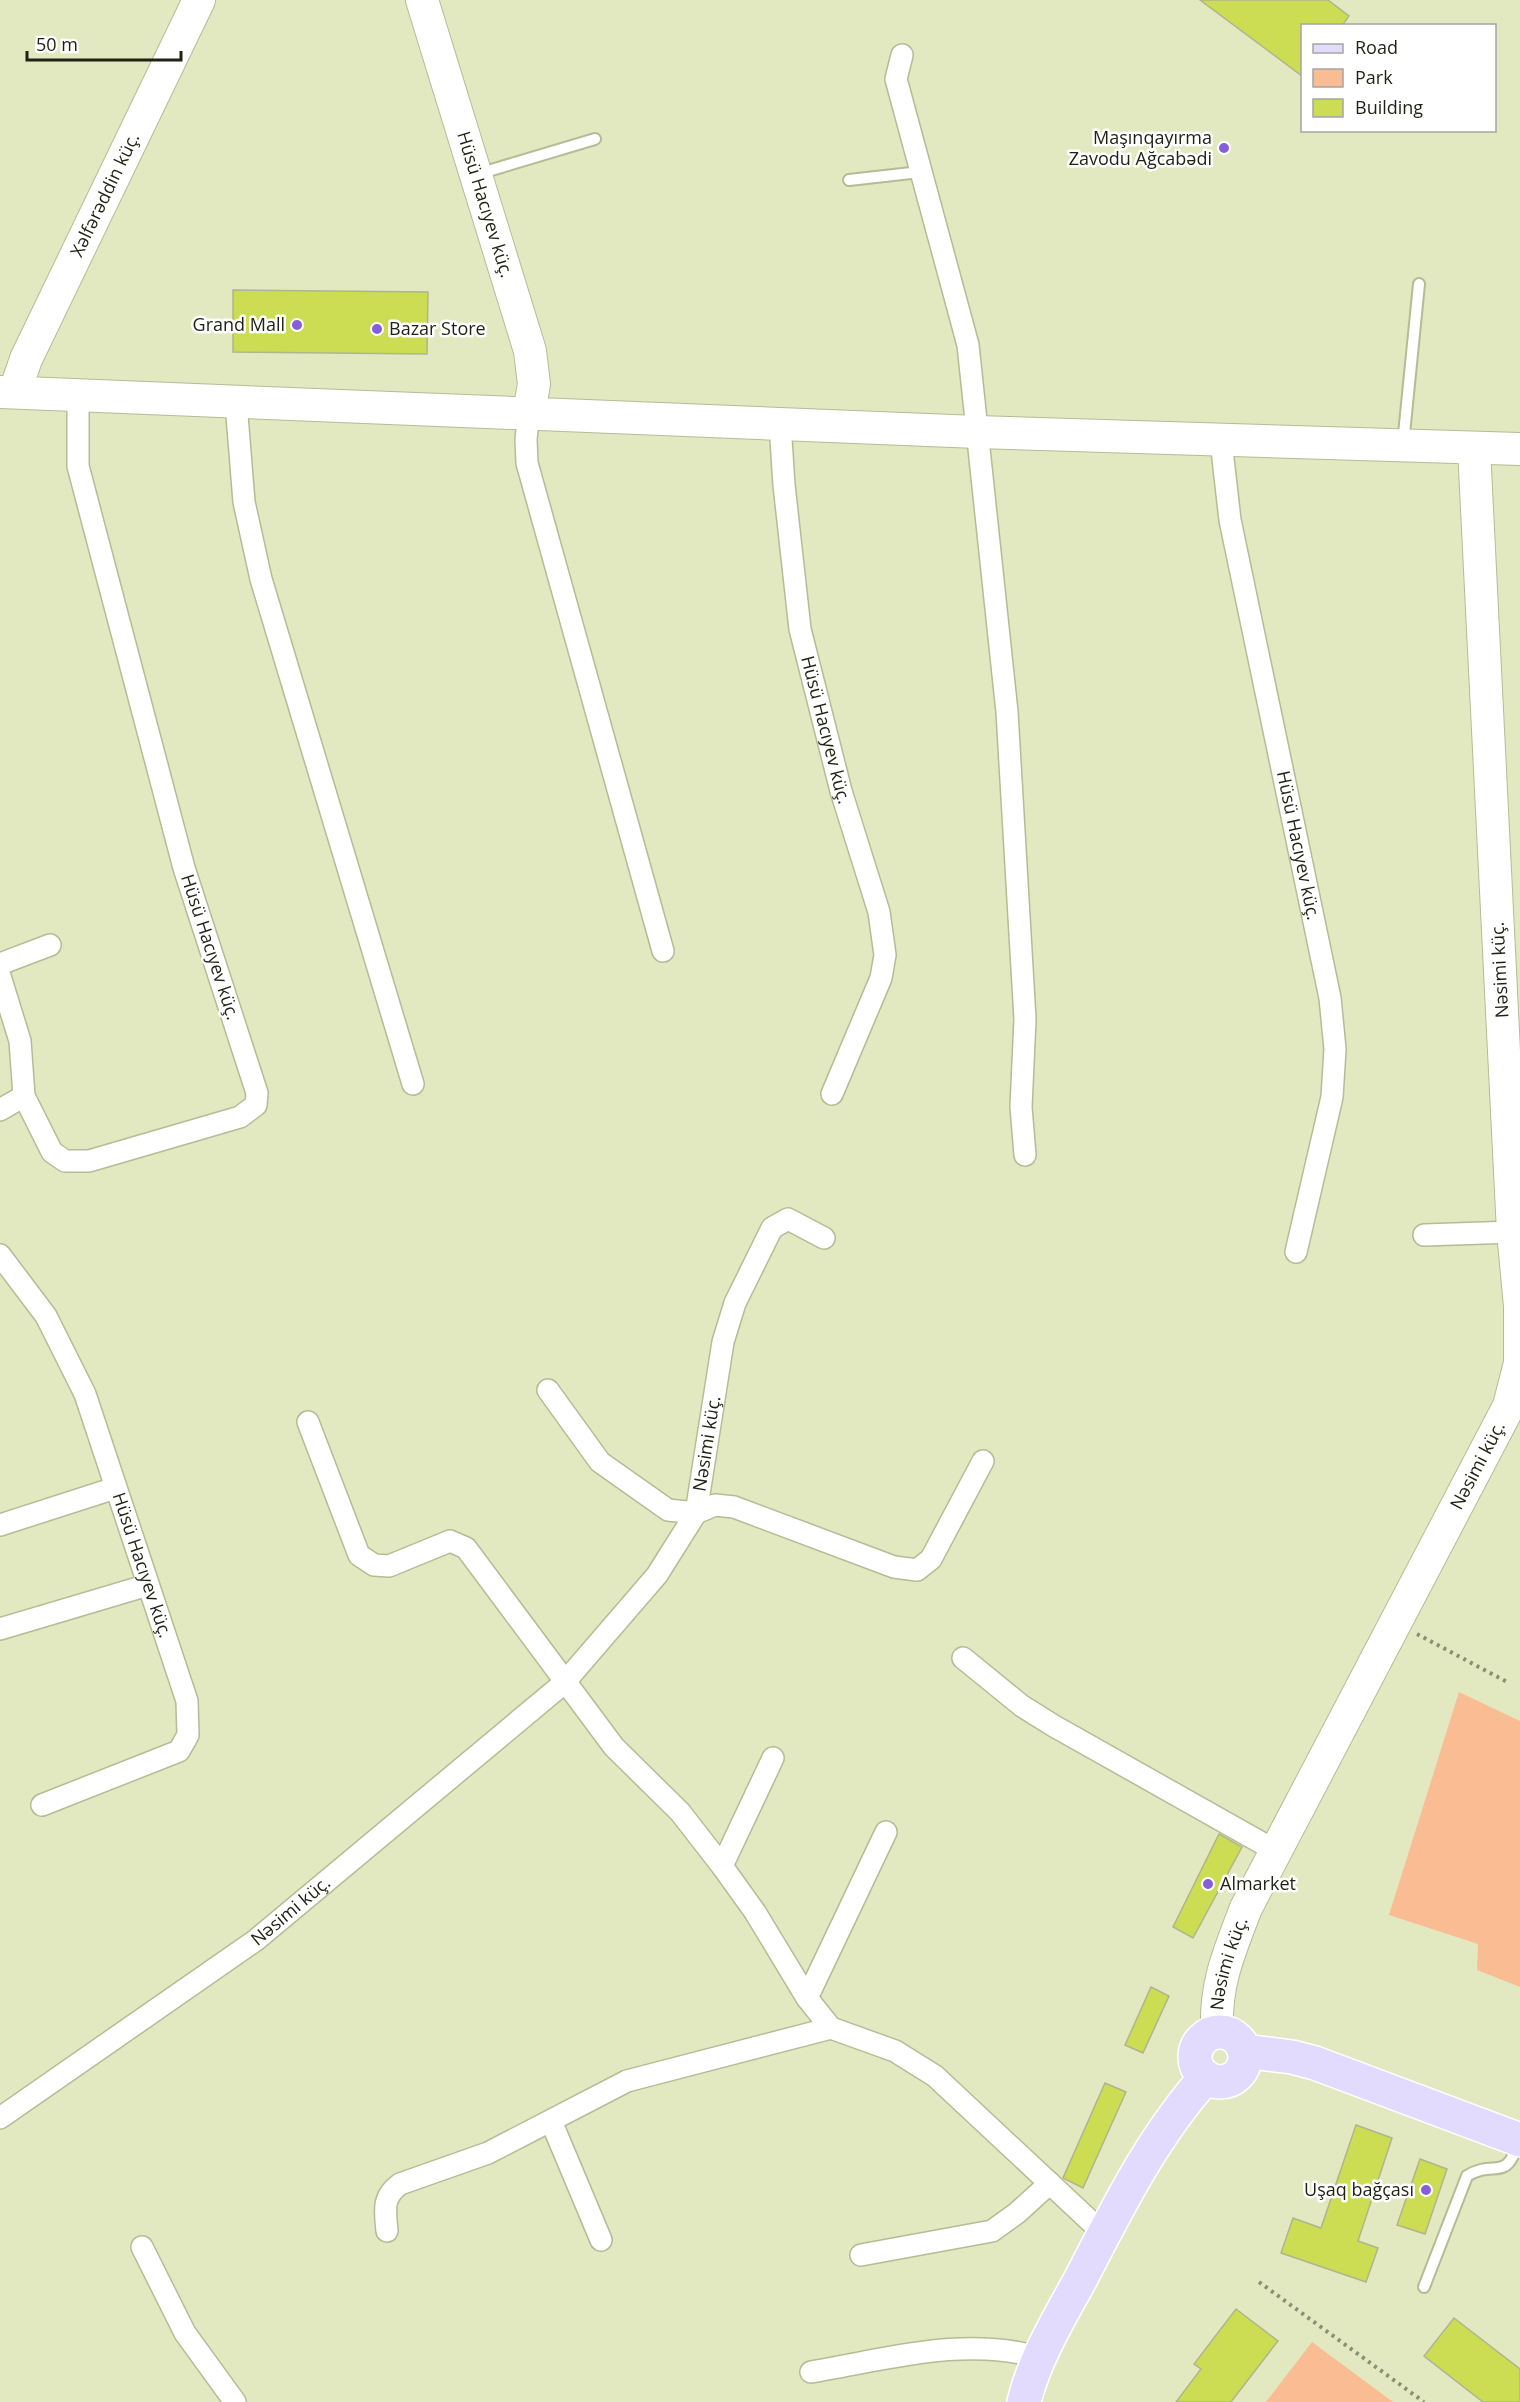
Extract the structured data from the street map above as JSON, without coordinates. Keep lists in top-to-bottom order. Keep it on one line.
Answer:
{"streets":{"street":["Xəlfərəddin küç.","Hüsü Hacıyev küç.","Nəsimi küç."]},"places":["Maşınqayırma Zavodu Ağcabədi","Grand Mall","Bazar Store","Almarket","Uşaq bağçası"],"legend":["Road","Park","Building"],"scale_bar":"50 m"}
